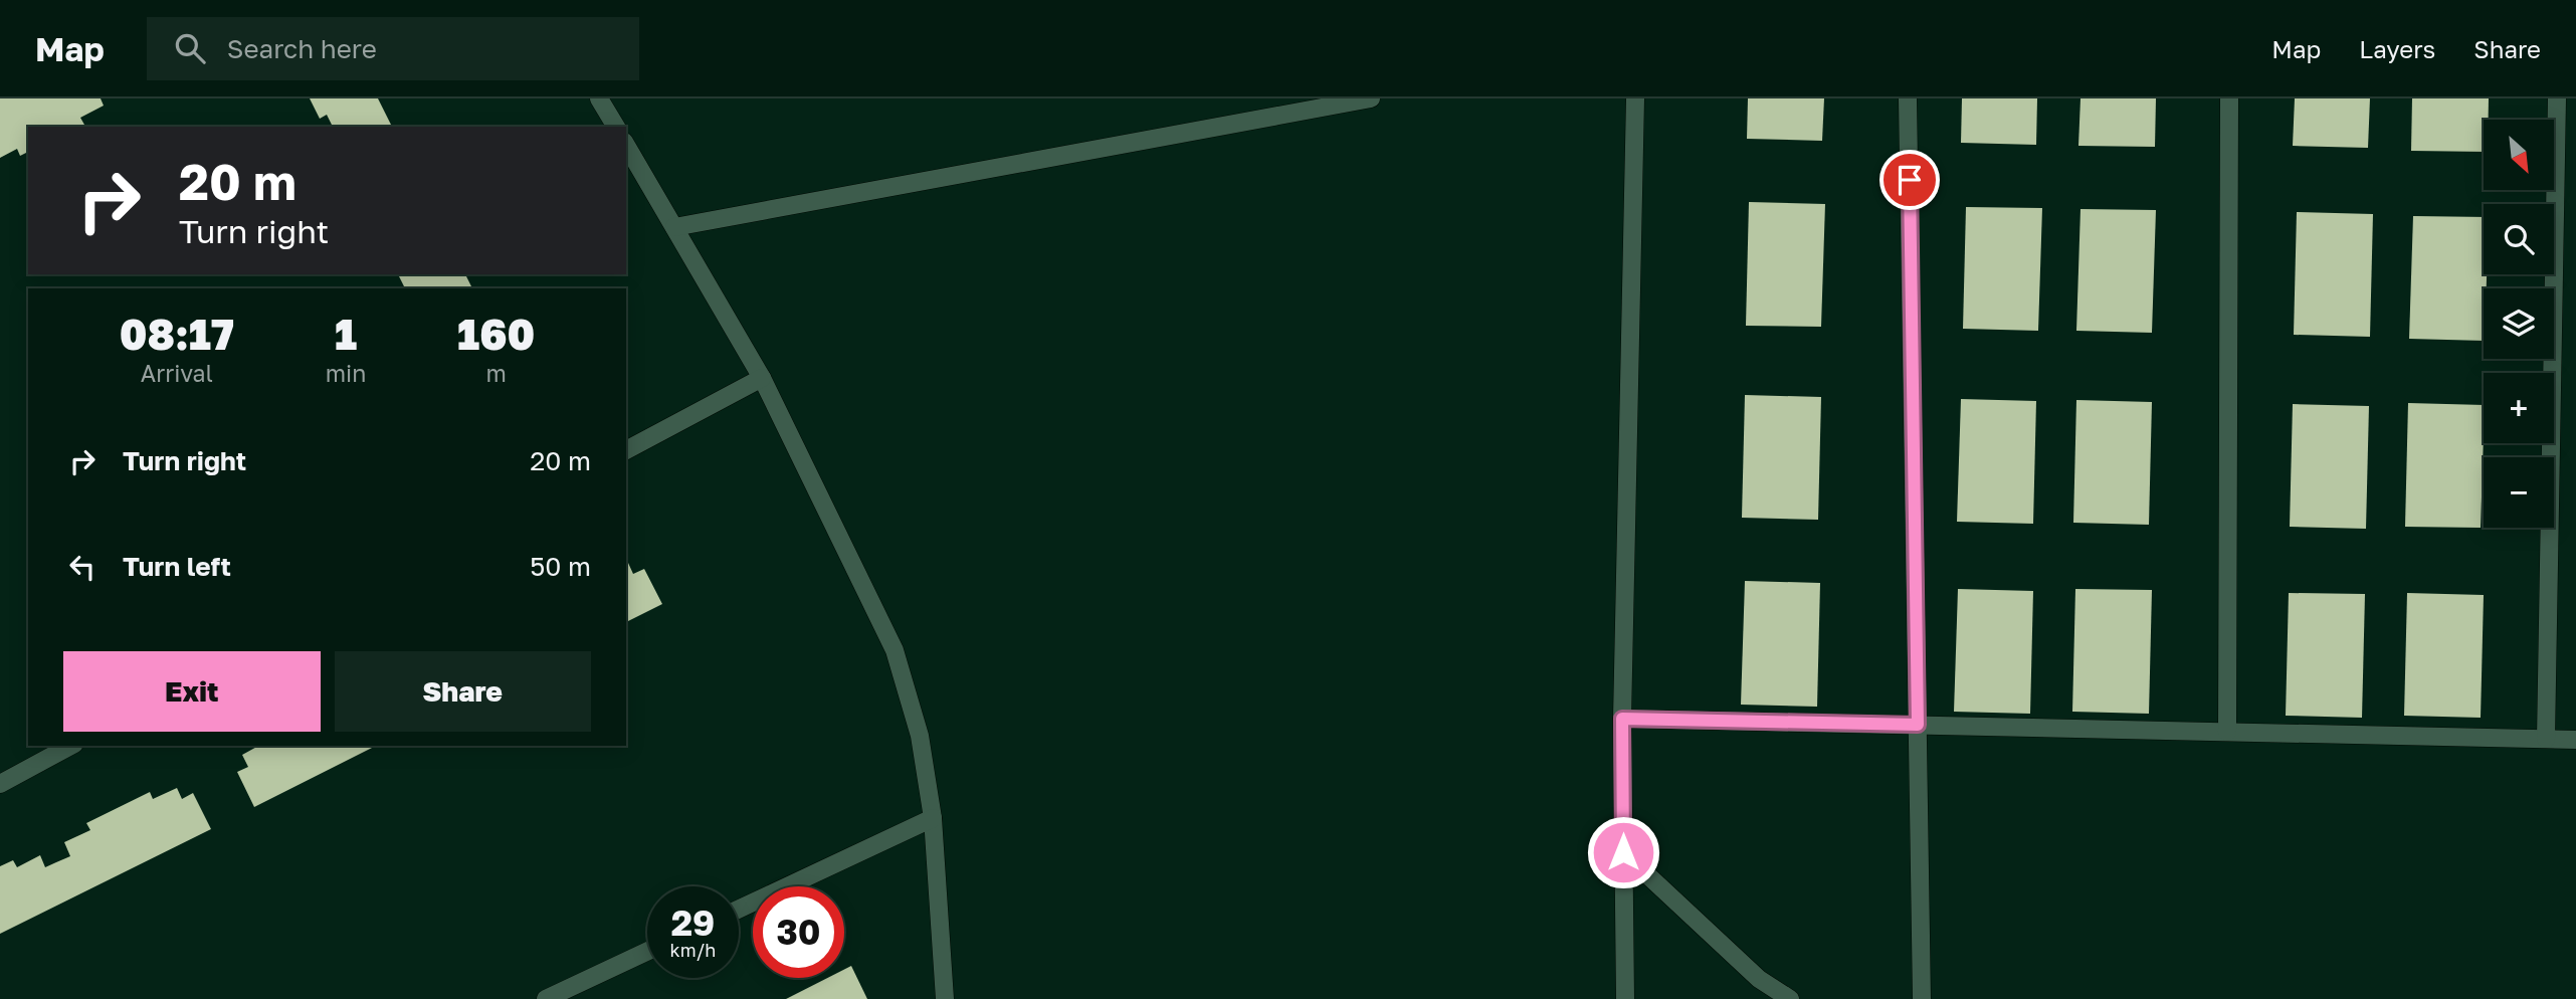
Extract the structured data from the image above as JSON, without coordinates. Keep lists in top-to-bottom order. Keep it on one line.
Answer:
{"north":"bottom right","page":{"header":"Map","search":"Search here","nav":["Map","Layers","Share"],"map_buttons":["+","−"],"turn":["20 m","Turn right"],"eta":["08:17","Arrival","1","min","160","m"],"list":[{"name":"Turn right","value":"20 m"},{"name":"Turn left","value":"50 m"}],"buttons":["Exit","Share"],"speed":"29 km/h","limit":"30"}}
